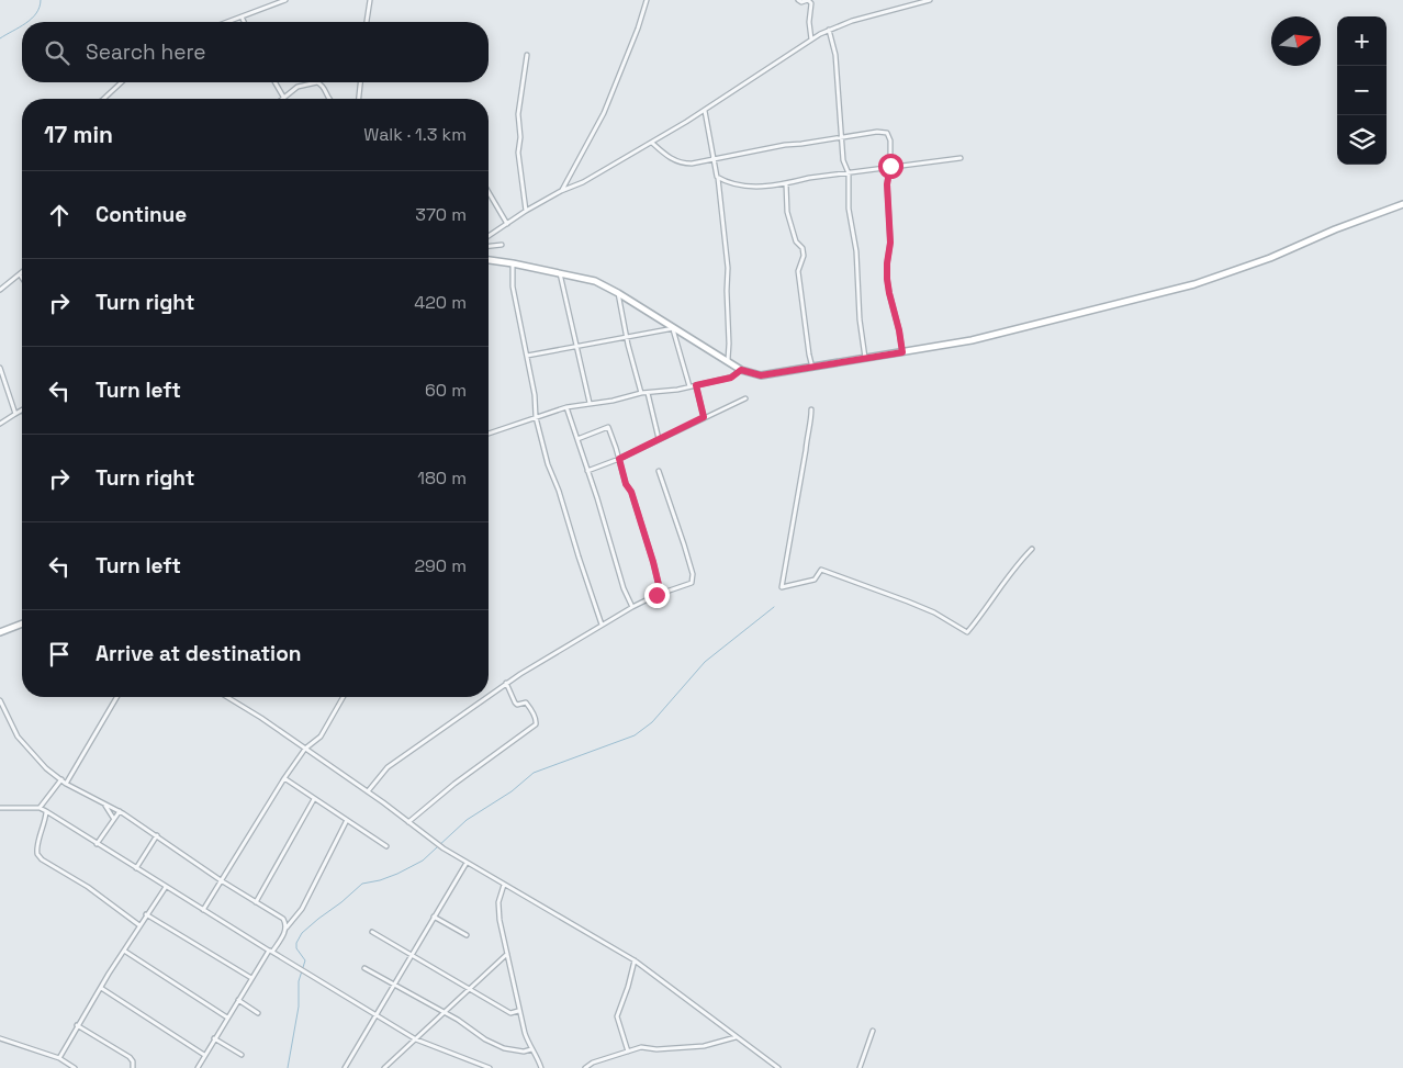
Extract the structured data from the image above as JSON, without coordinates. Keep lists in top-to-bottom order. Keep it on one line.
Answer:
{"north":"right","page":{"map_buttons":["+","−"],"search":"Search here","heading":["17 min","Walk · 1.3 km"],"list":[["Continue","370 m"],["Turn right","420 m"],["Turn left","60 m"],["Turn right","180 m"],["Turn left","290 m"],"Arrive at destination"]}}
